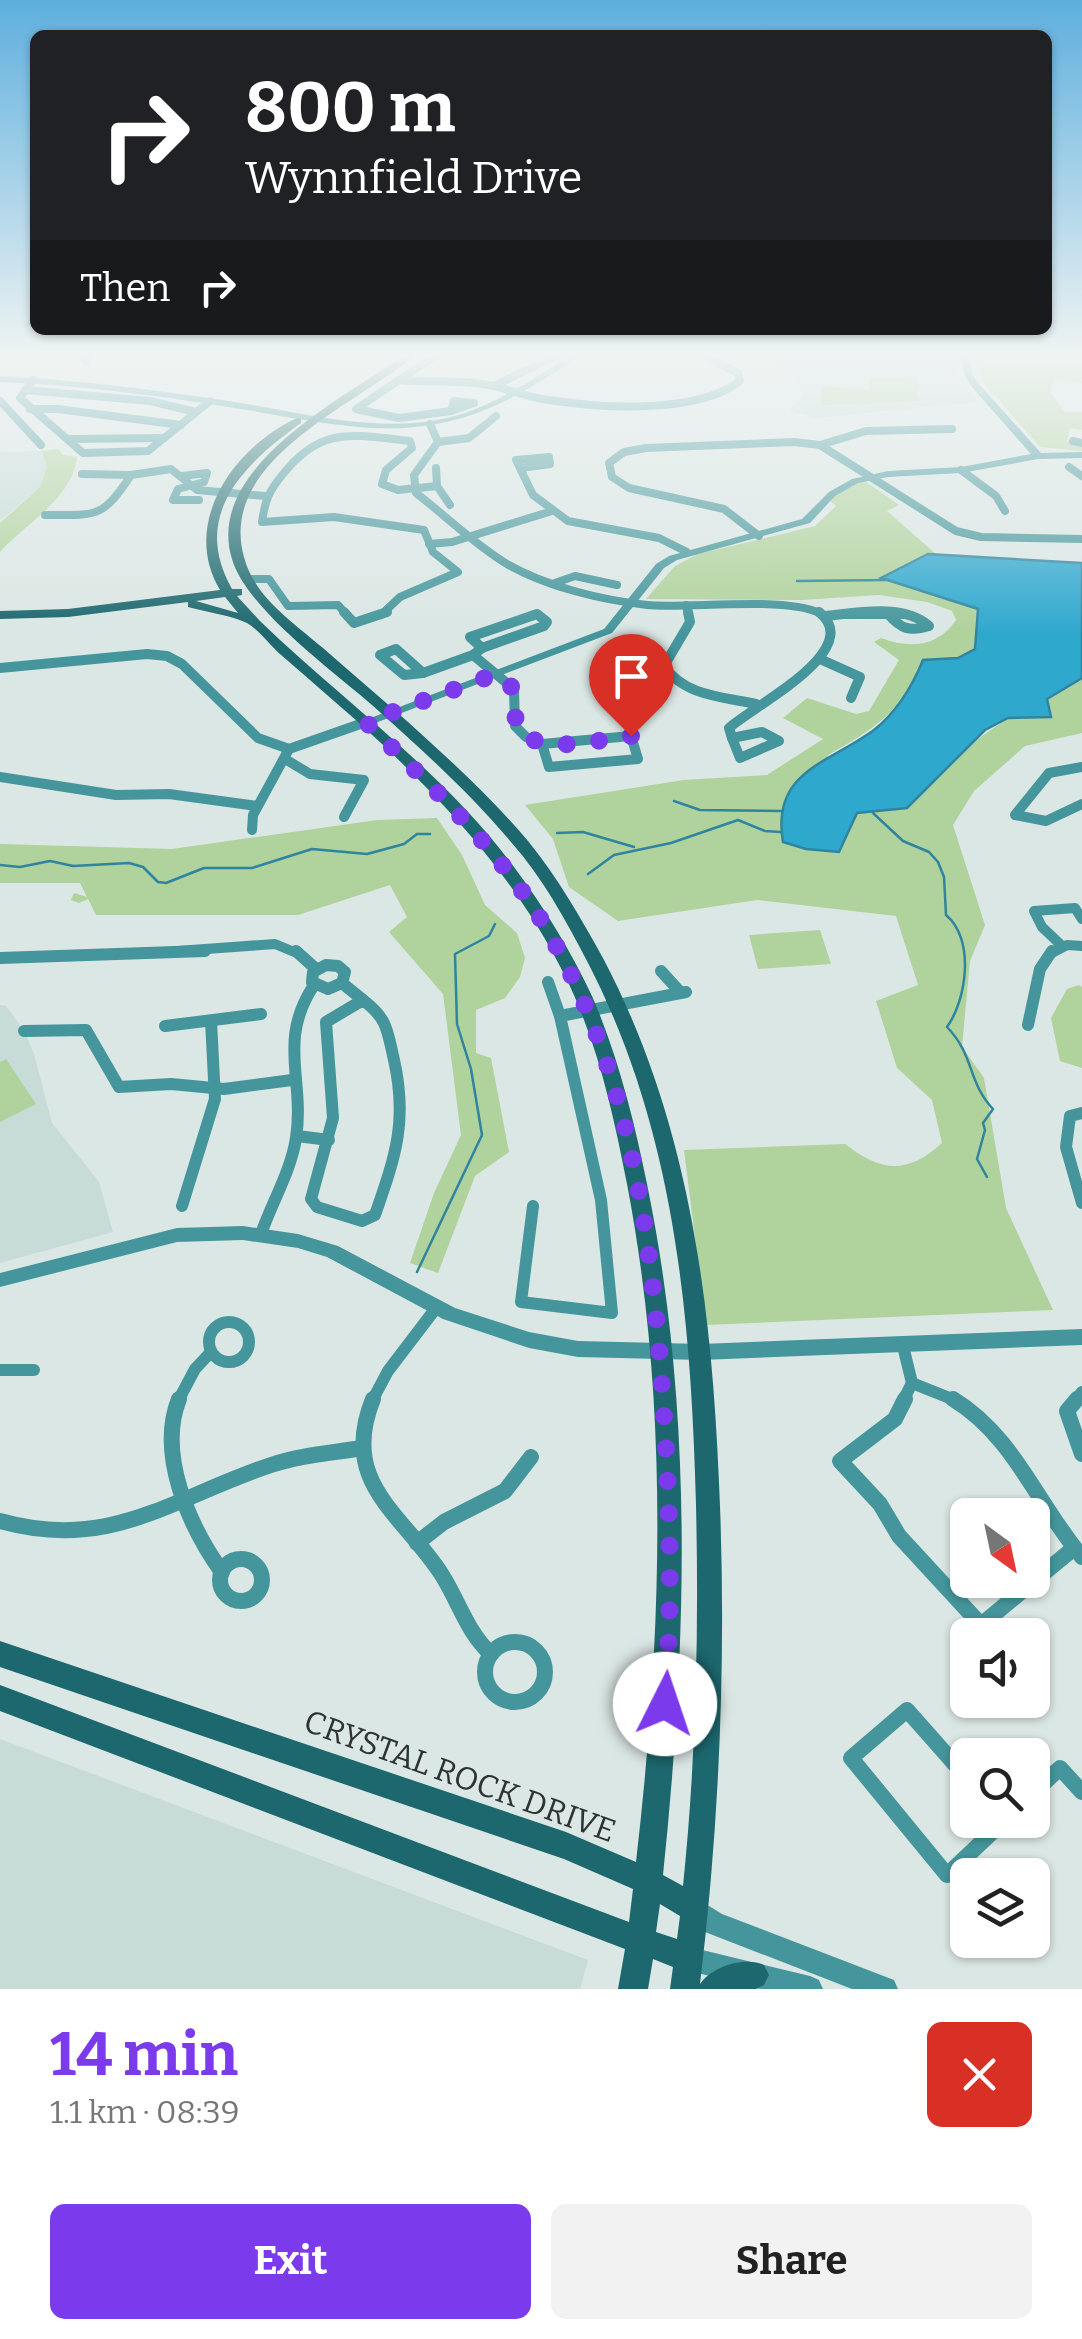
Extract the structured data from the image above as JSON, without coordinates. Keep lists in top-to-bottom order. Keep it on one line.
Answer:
{"streets":{"main road":["CRYSTAL ROCK DRIVE"]},"north":"bottom right","page":{"turn":["800 m","Wynnfield Drive"],"then":"Then","heading":["14 min","1.1 km · 08:39"],"buttons":["Exit","Share"]}}
